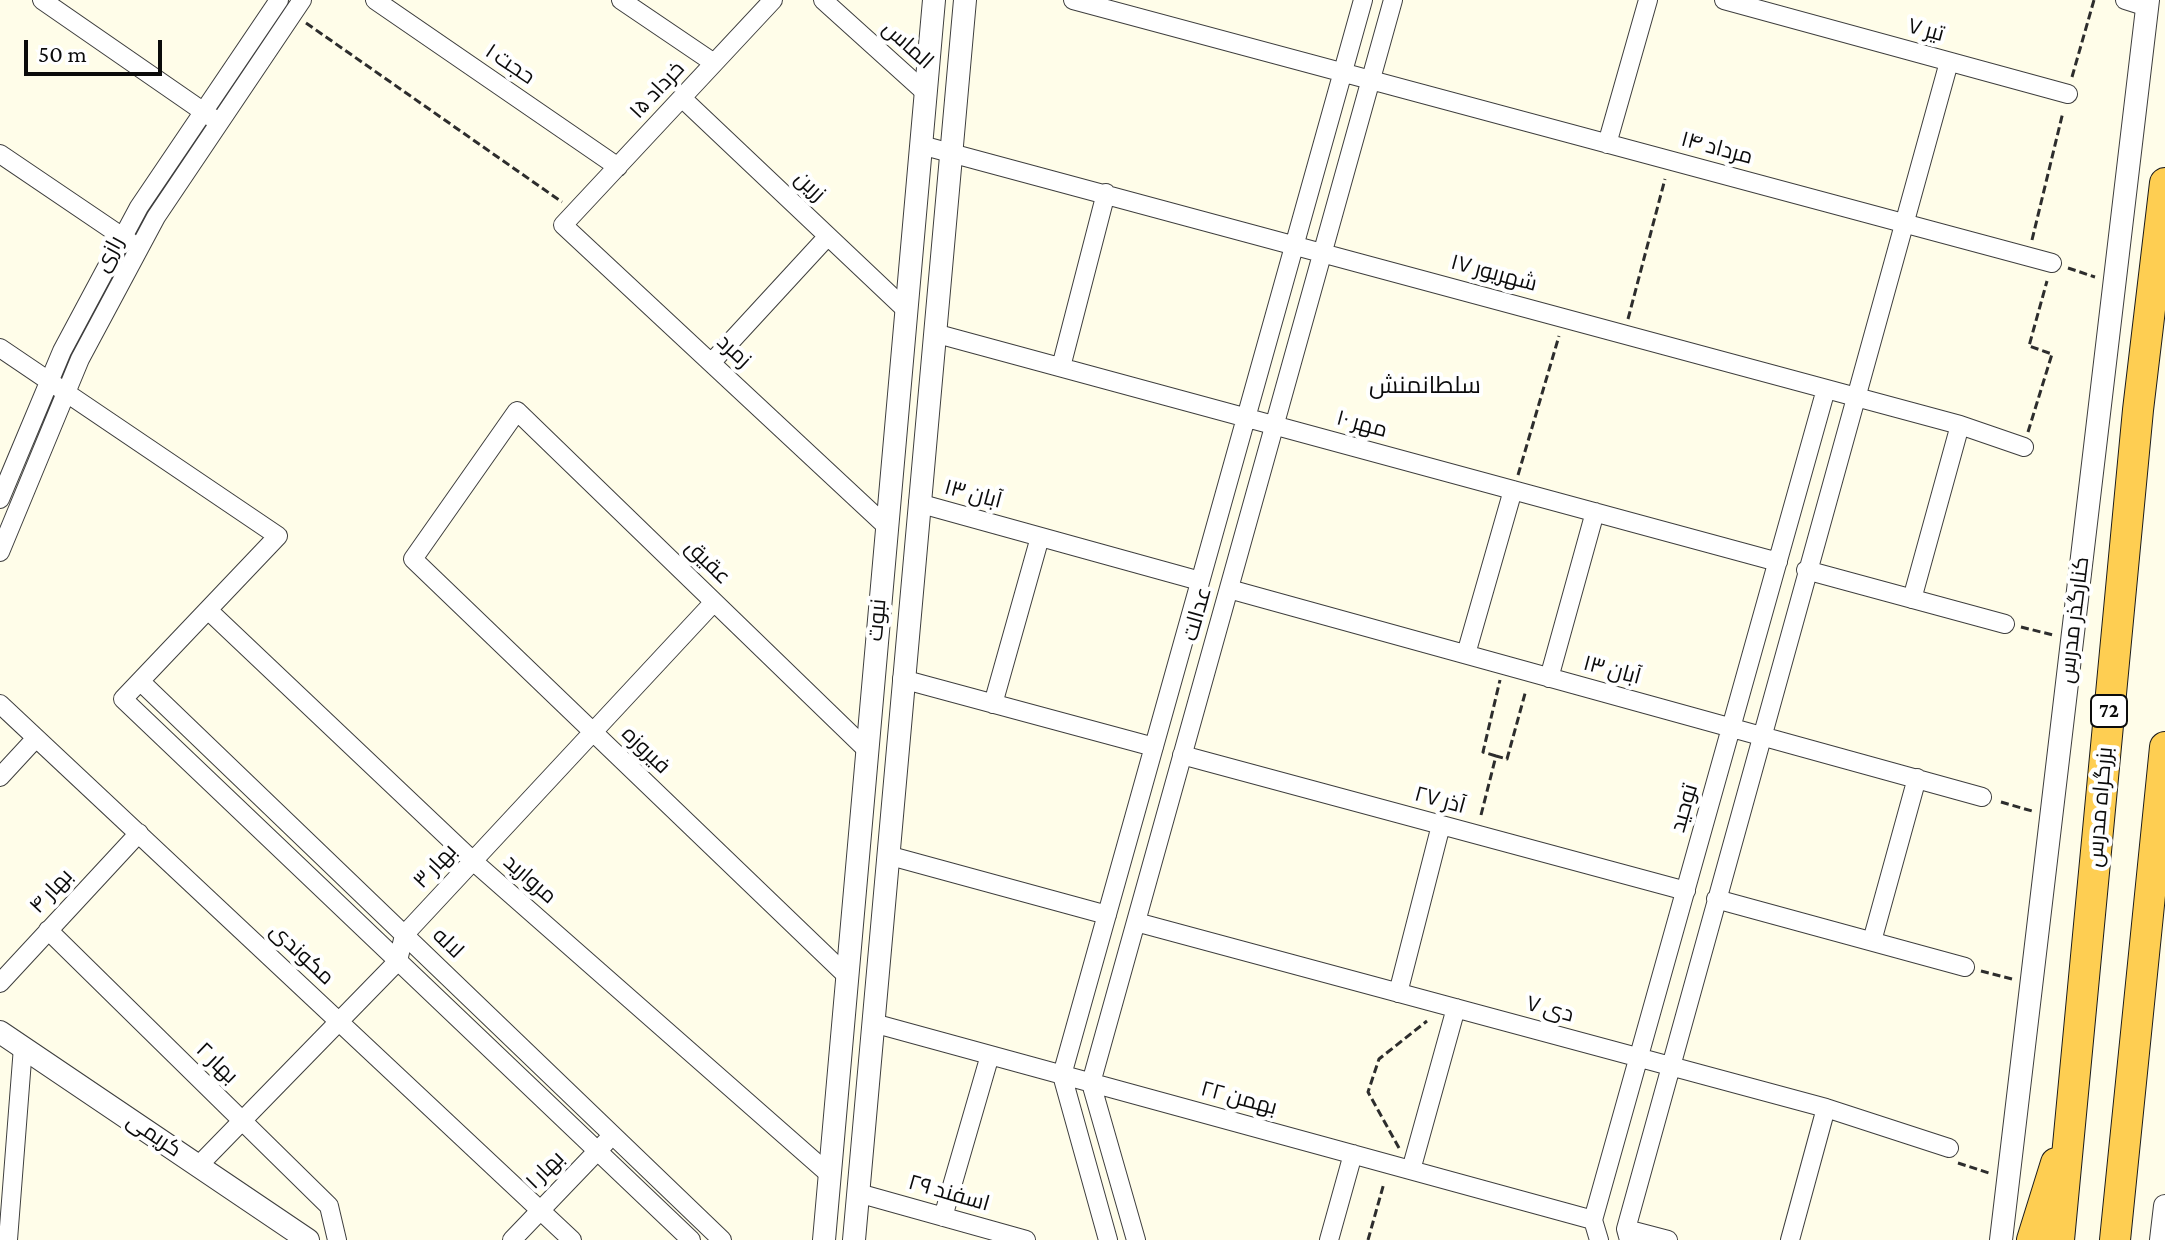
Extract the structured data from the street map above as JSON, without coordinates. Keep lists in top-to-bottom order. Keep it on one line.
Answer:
{"streets":{"highway":["72","بزرگراه مدرس"],"street":["۷ تیر","الماس","حجت ۱","۱۵ خرداد","۱۴ مرداد","زرین","رازی","۱۷ شهریور","زمرد","۱۰ مهر","۱۳ آبان","عقیق","عدالت","نبوت","کنارگذر مدرس","فیروزه","۲۷ آذر","توحید","بهار ۳","مروارید","بهار ۴","لاله","مکوندی","۷ دی","بهار ۲","۲۲ بهمن","کریمی","بهار ۱","۲۹ اسفند"]},"crossings":[["الماس","نبوت"],["حجت ۱","۱۵ خرداد"],["۱۵ خرداد","زرین"],["۱۵ خرداد","زمرد"],["۱۴ مرداد","عدالت"],["زرین","نبوت"],["۱۷ شهریور","عدالت"],["۱۷ شهریور","نبوت"],["۱۷ شهریور","توحید"],["زمرد","نبوت"],["۱۰ مهر","عدالت"],["۱۰ مهر","نبوت"],["۱۰ مهر","توحید"],["۱۳ آبان","عدالت"],["۱۳ آبان","نبوت"],["۱۳ آبان","توحید"],["عقیق","نبوت"],["عقیق","فیروزه"],["عقیق","بهار ۳"],["عدالت","۲۷ آذر"],["عدالت","۷ دی"],["عدالت","۲۲ بهمن"],["نبوت","فیروزه"],["نبوت","مروارید"],["نبوت","۲۲ بهمن"],["نبوت","۲۹ اسفند"],["فیروزه","بهار ۳"],["۲۷ آذر","توحید"],["توحید","۷ دی"],["توحید","۲۲ بهمن"],["بهار ۳","مروارید"],["بهار ۳","لاله"],["بهار ۴","مکوندی"],["بهار ۴","بهار ۲"],["لاله","بهار ۱"],["مکوندی","بهار ۱"]],"districts":["سلطانمنش"],"scale_bar":"50 m"}
